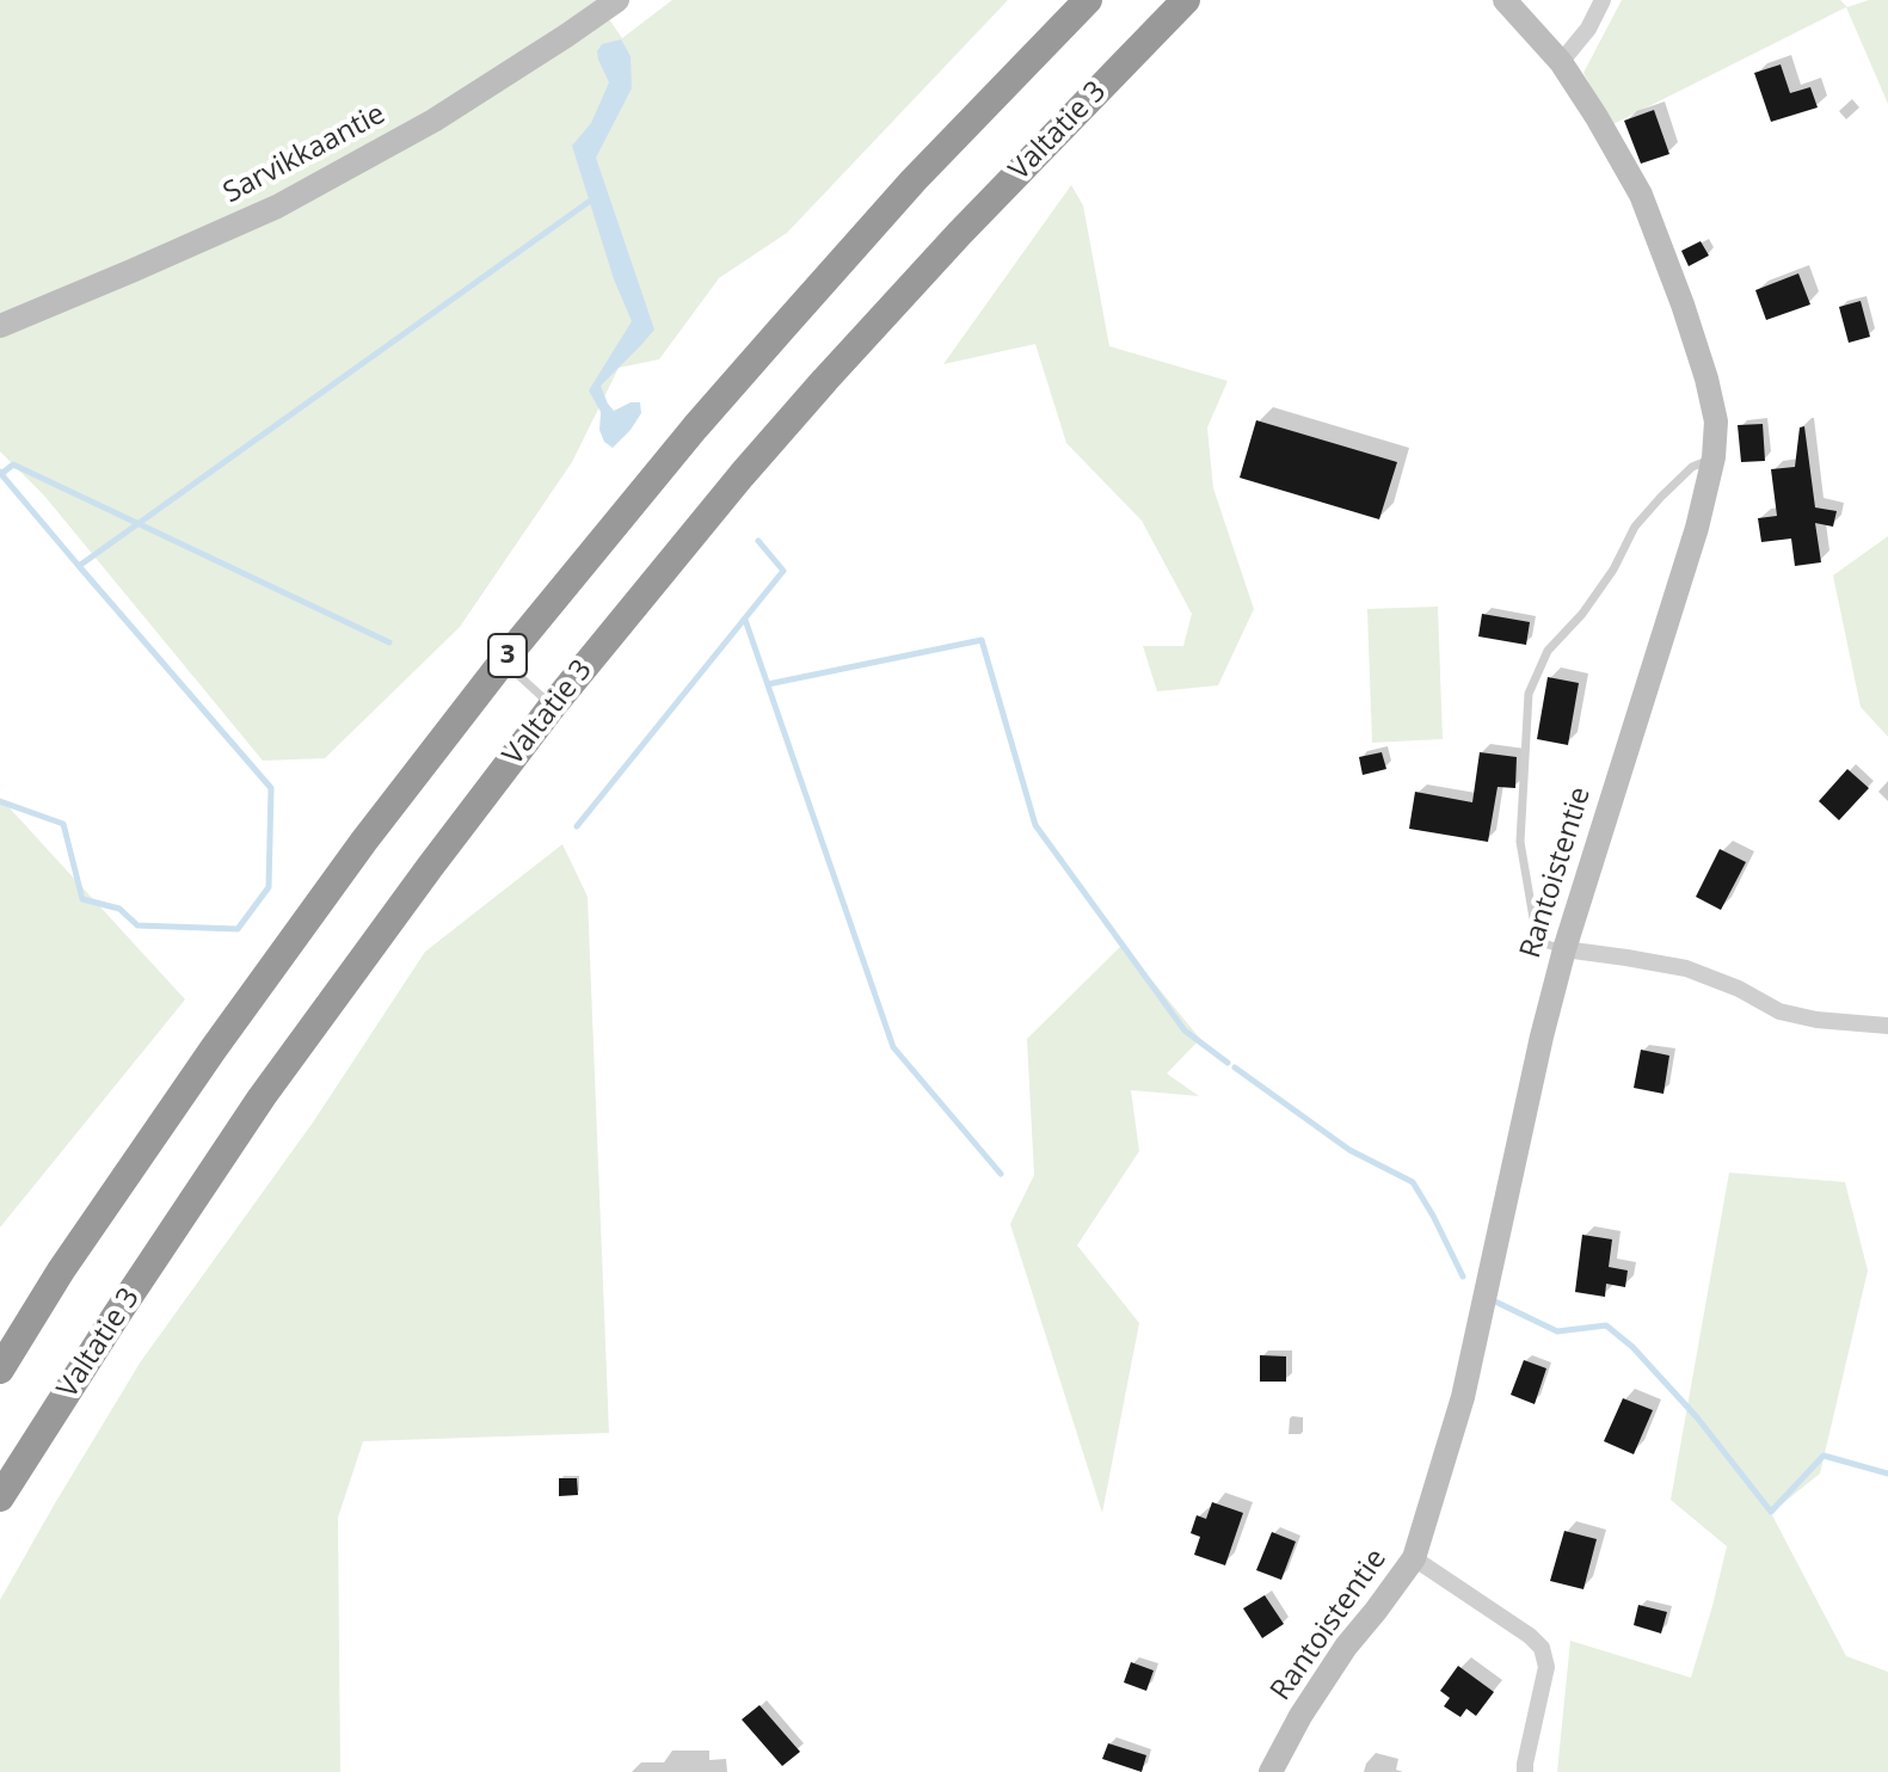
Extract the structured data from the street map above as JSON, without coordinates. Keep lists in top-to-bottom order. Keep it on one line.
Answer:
{"streets":{"highway":["Valtatie 3","3"],"street":["Sarvikkaantie","Rantoistentie"]}}
